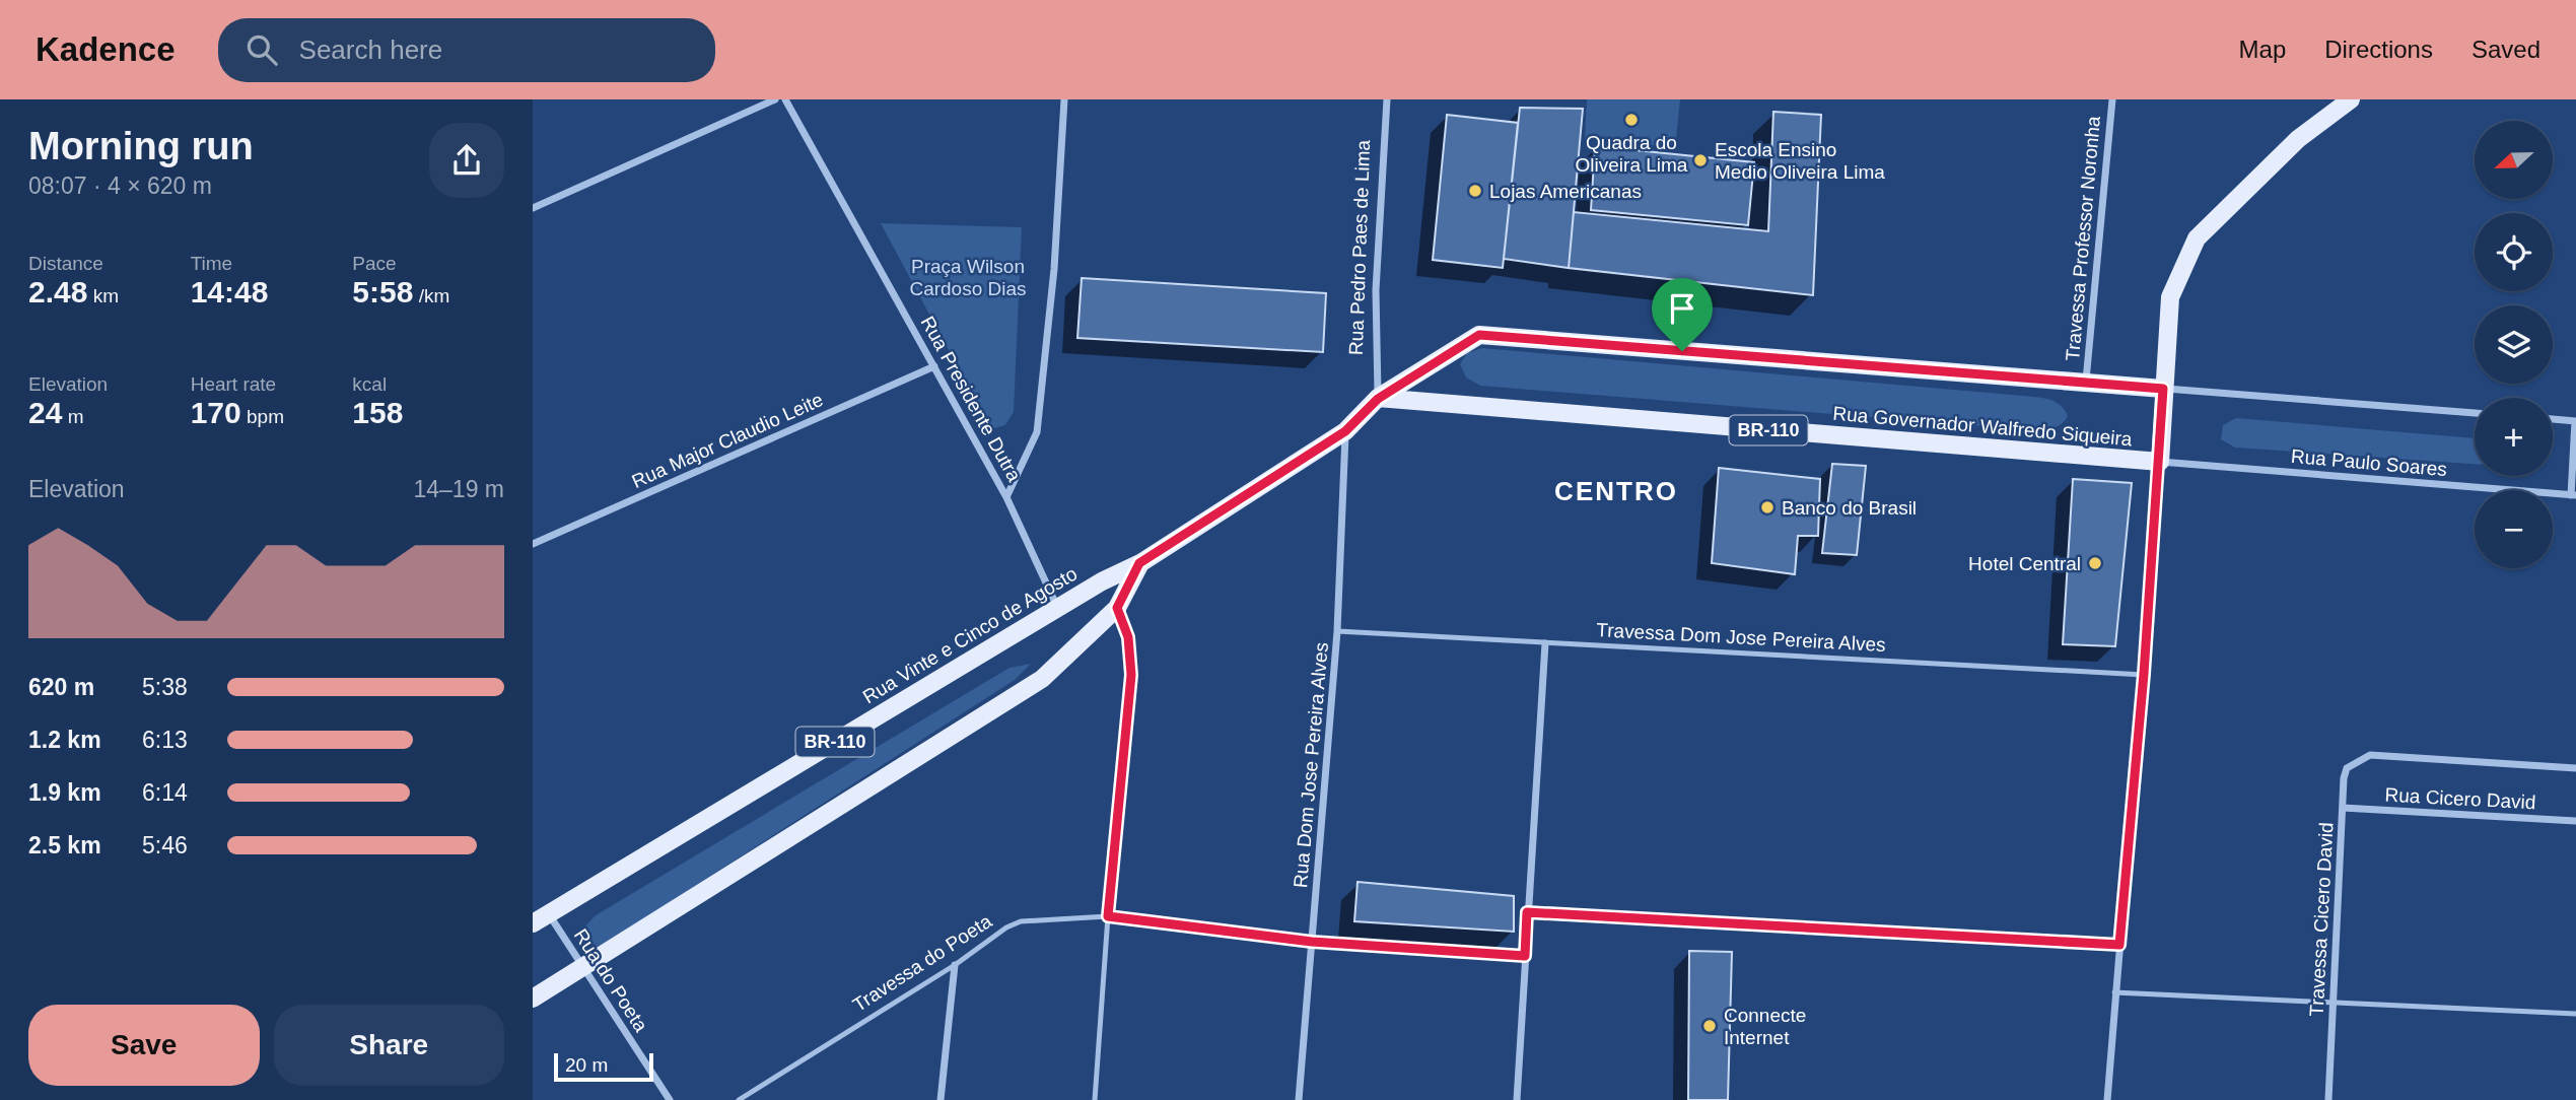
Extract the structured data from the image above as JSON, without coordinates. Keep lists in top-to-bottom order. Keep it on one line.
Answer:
{"streets":{"main road":["Rua Governador Walfredo Siqueira","BR-110","Rua Vinte e Cinco de Agosto"],"street":["Travessa Professor Noronha","Rua Pedro Paes de Lima","Rua Presidente Dutra","Rua Major Claudio Leite","Rua Paulo Soares","Rua Dom Jose Pereira Alves","Rua Cicero David","Travessa Cicero David","Rua do Poeta"],"lane":["Travessa Dom Jose Pereira Alves","Travessa do Poeta"]},"crossings":[["Travessa Professor Noronha","BR-110"],["Rua Pedro Paes de Lima","Rua Governador Walfredo Siqueira"],["Rua Pedro Paes de Lima","BR-110"],["Rua Presidente Dutra","Rua Major Claudio Leite"],["Rua Presidente Dutra","Rua Vinte e Cinco de Agosto"],["Rua Governador Walfredo Siqueira","BR-110"],["Rua Governador Walfredo Siqueira","Rua Paulo Soares"],["BR-110","Rua Vinte e Cinco de Agosto"],["BR-110","Rua Dom Jose Pereira Alves"],["BR-110","Rua do Poeta"],["Rua Vinte e Cinco de Agosto","Rua do Poeta"],["Travessa Dom Jose Pereira Alves","Rua Dom Jose Pereira Alves"],["Rua Dom Jose Pereira Alves","Travessa do Poeta"],["Rua Cicero David","Travessa Cicero David"]],"districts":["CENTRO"],"parks":["Praça Wilson Cardoso Dias"],"places":["Quadra do Oliveira Lima","Escola Ensino Medio Oliveira Lima","Lojas Americanas","Banco do Brasil","Hotel Central","Connecte Internet"],"scale_bar":"20 m","north":"left","page":{"header":"Kadence","search":"Search here","nav":["Map","Directions","Saved"],"heading":["Morning run","08:07 · 4 × 620 m"],"map_buttons":["+","−"],"stats":[["Distance","2.48 km"],["Time","14:48"],["Pace","5:58 /km"],["Elevation","24 m"],["Heart rate","170 bpm"],["kcal","158"]],"chart":["Elevation","14–19 m"],"list":[{"name":"620 m","note":"5:38"},{"name":"1.2 km","note":"6:13"},{"name":"1.9 km","note":"6:14"},{"name":"2.5 km","note":"5:46"}],"buttons":["Save","Share"],"scale":"20 m"}}
